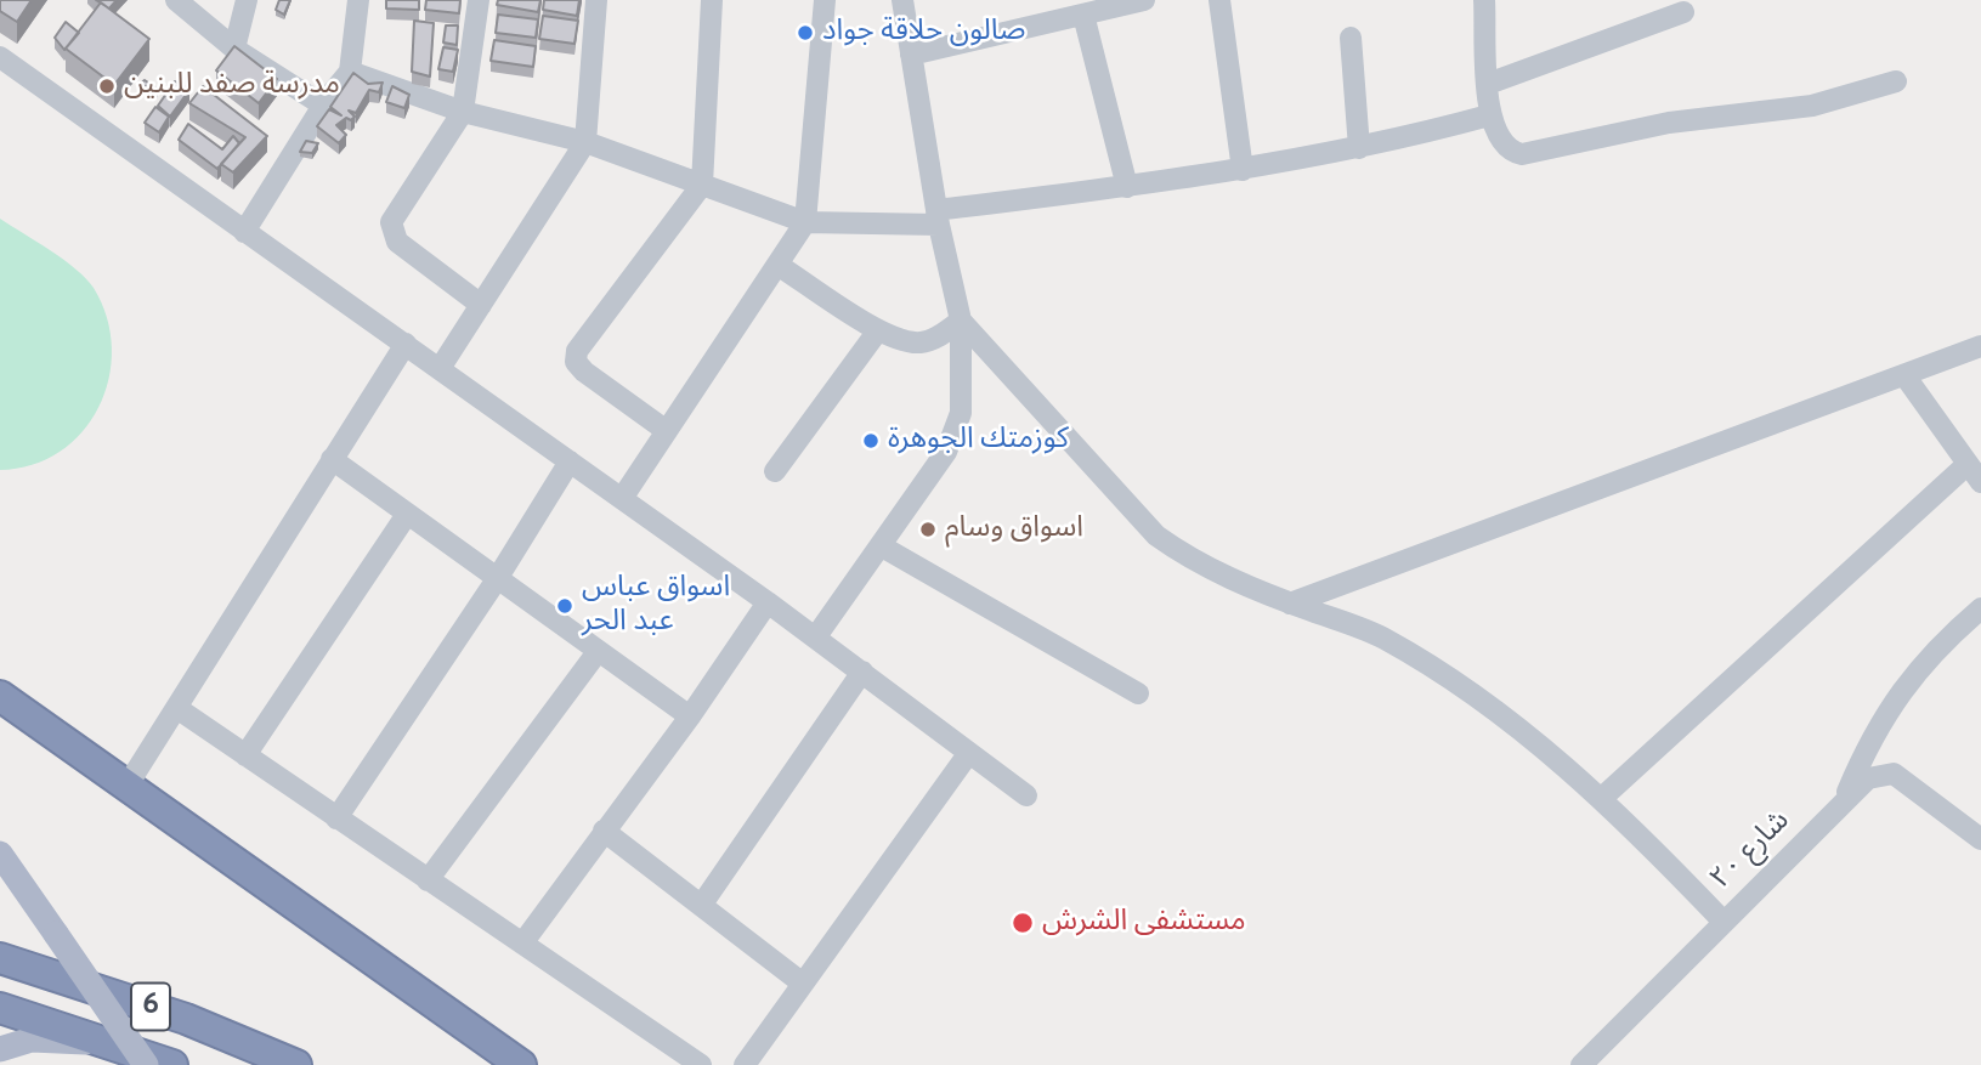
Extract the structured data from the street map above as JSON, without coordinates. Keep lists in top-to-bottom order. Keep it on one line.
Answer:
{"streets":{"highway":["6"],"street":["شارع ٢٠"]},"places":["صالون حلاقة جواد","مدرسة صفد للبنين","كوزمتك الجوهرة","اسواق وسام","اسواق عباس عبد الحر","مستشفى الشرش"]}
